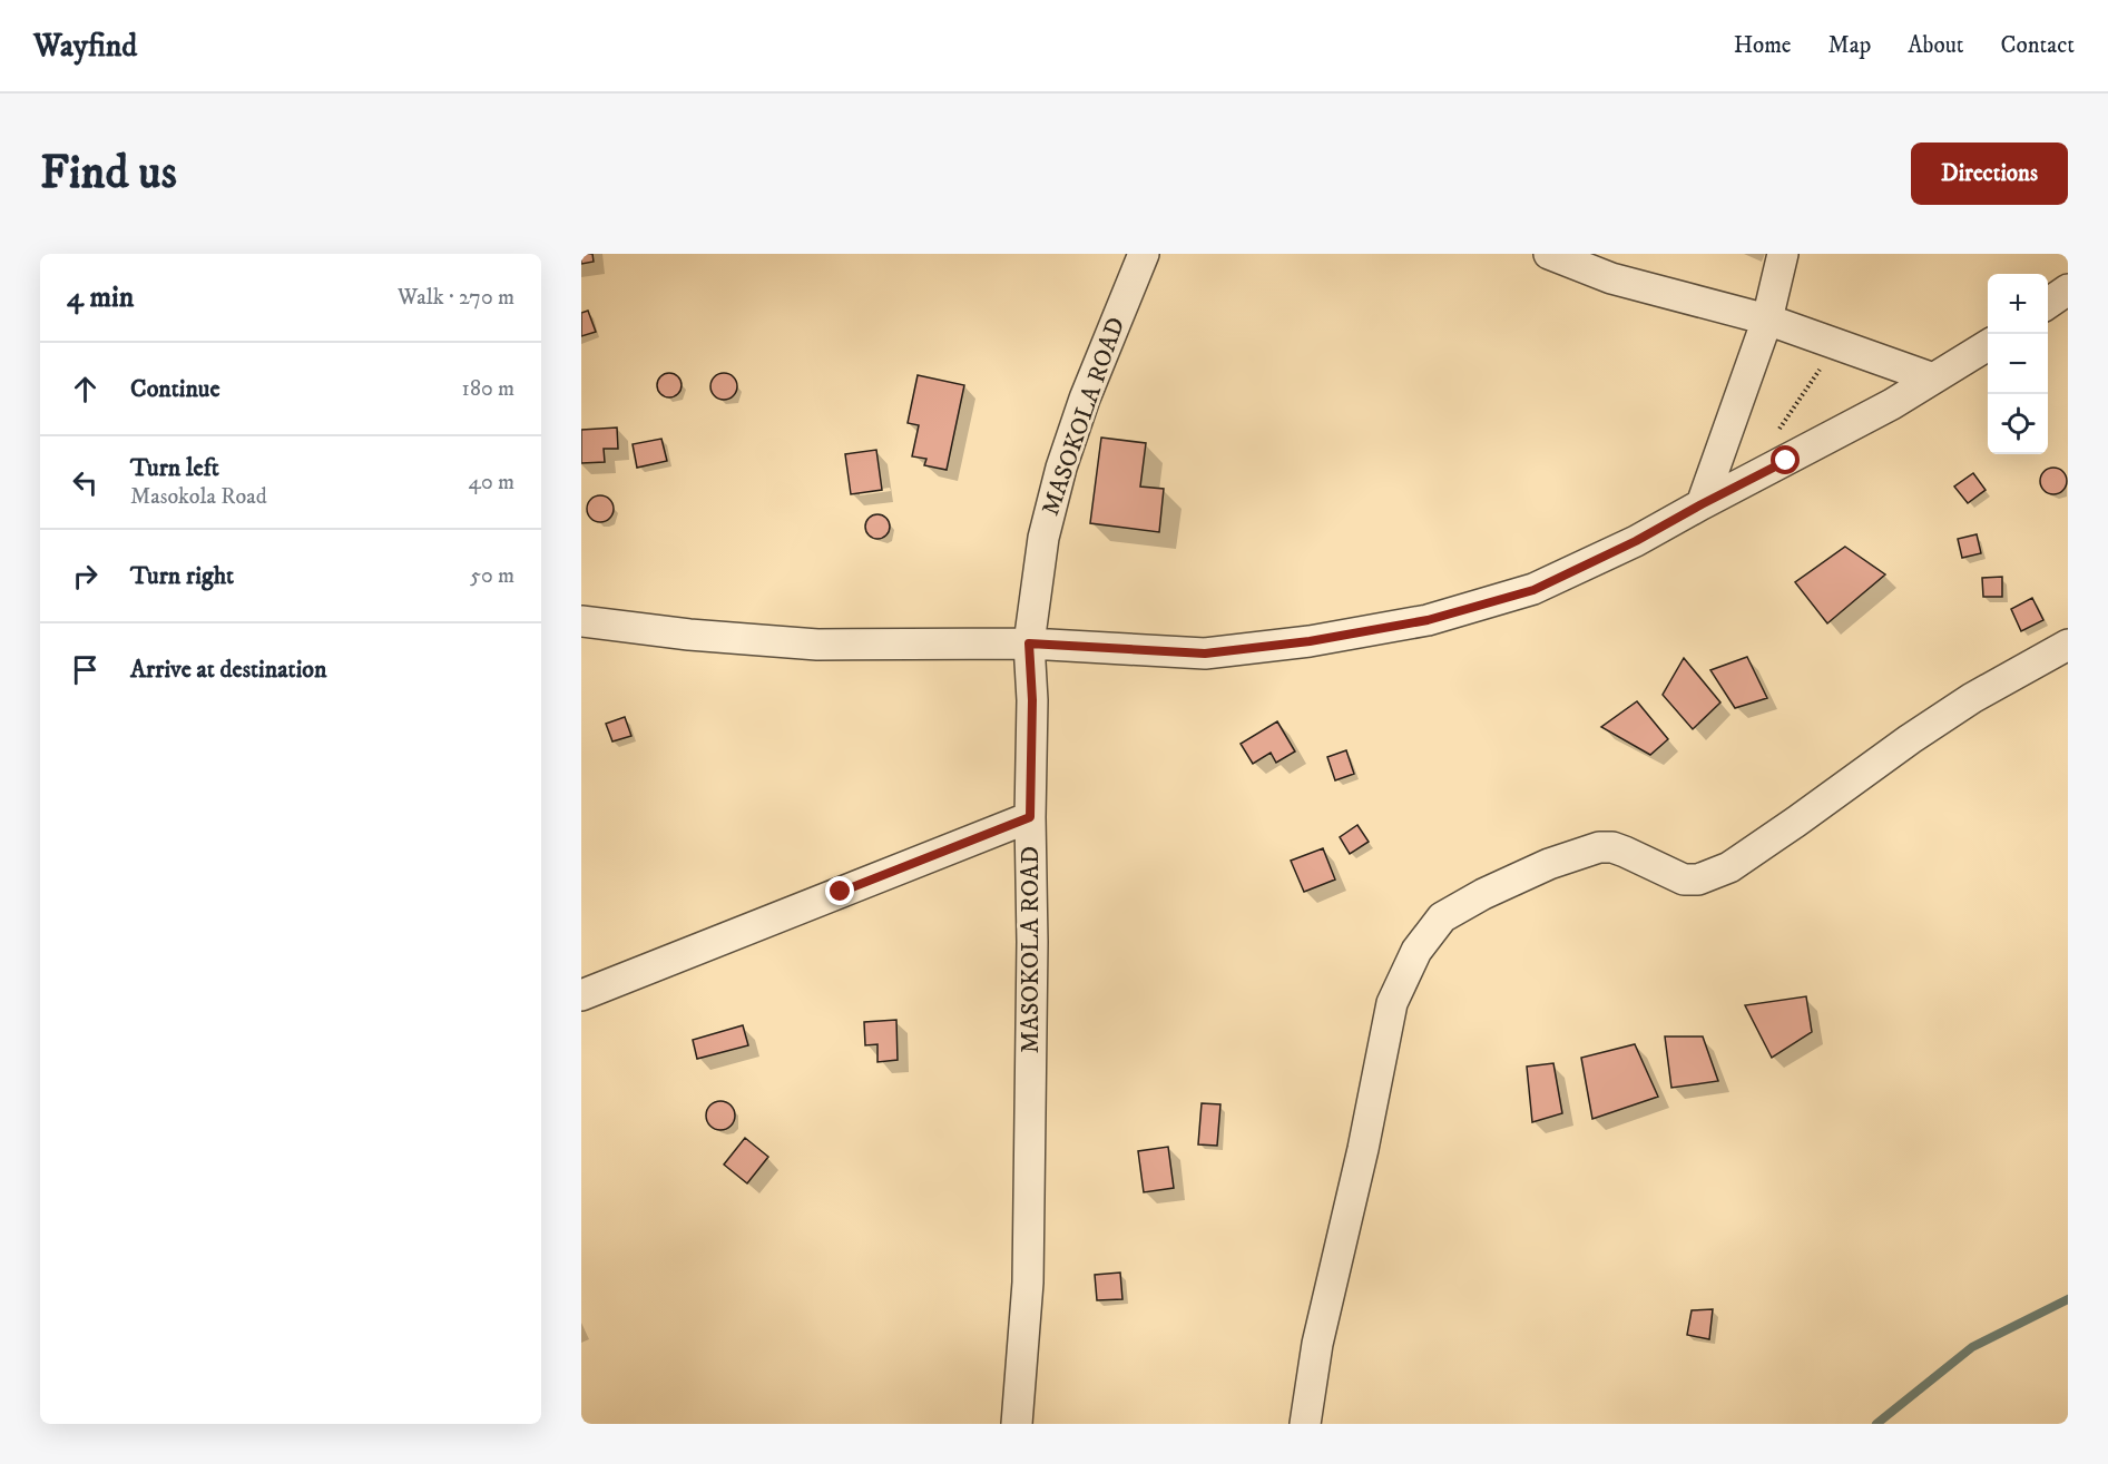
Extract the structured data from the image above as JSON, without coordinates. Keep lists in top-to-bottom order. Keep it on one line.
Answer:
{"streets":{"street":["MASOKOLA ROAD"]},"page":{"header":"Wayfind","nav":["Home","Map","About","Contact"],"buttons":"Directions","title":"Find us","heading":["4 min","Walk · 270 m"],"map_buttons":["+","−"],"list":[["Continue","180 m"],["Turn left","Masokola Road","40 m"],["Turn right","50 m"],"Arrive at destination"]}}
